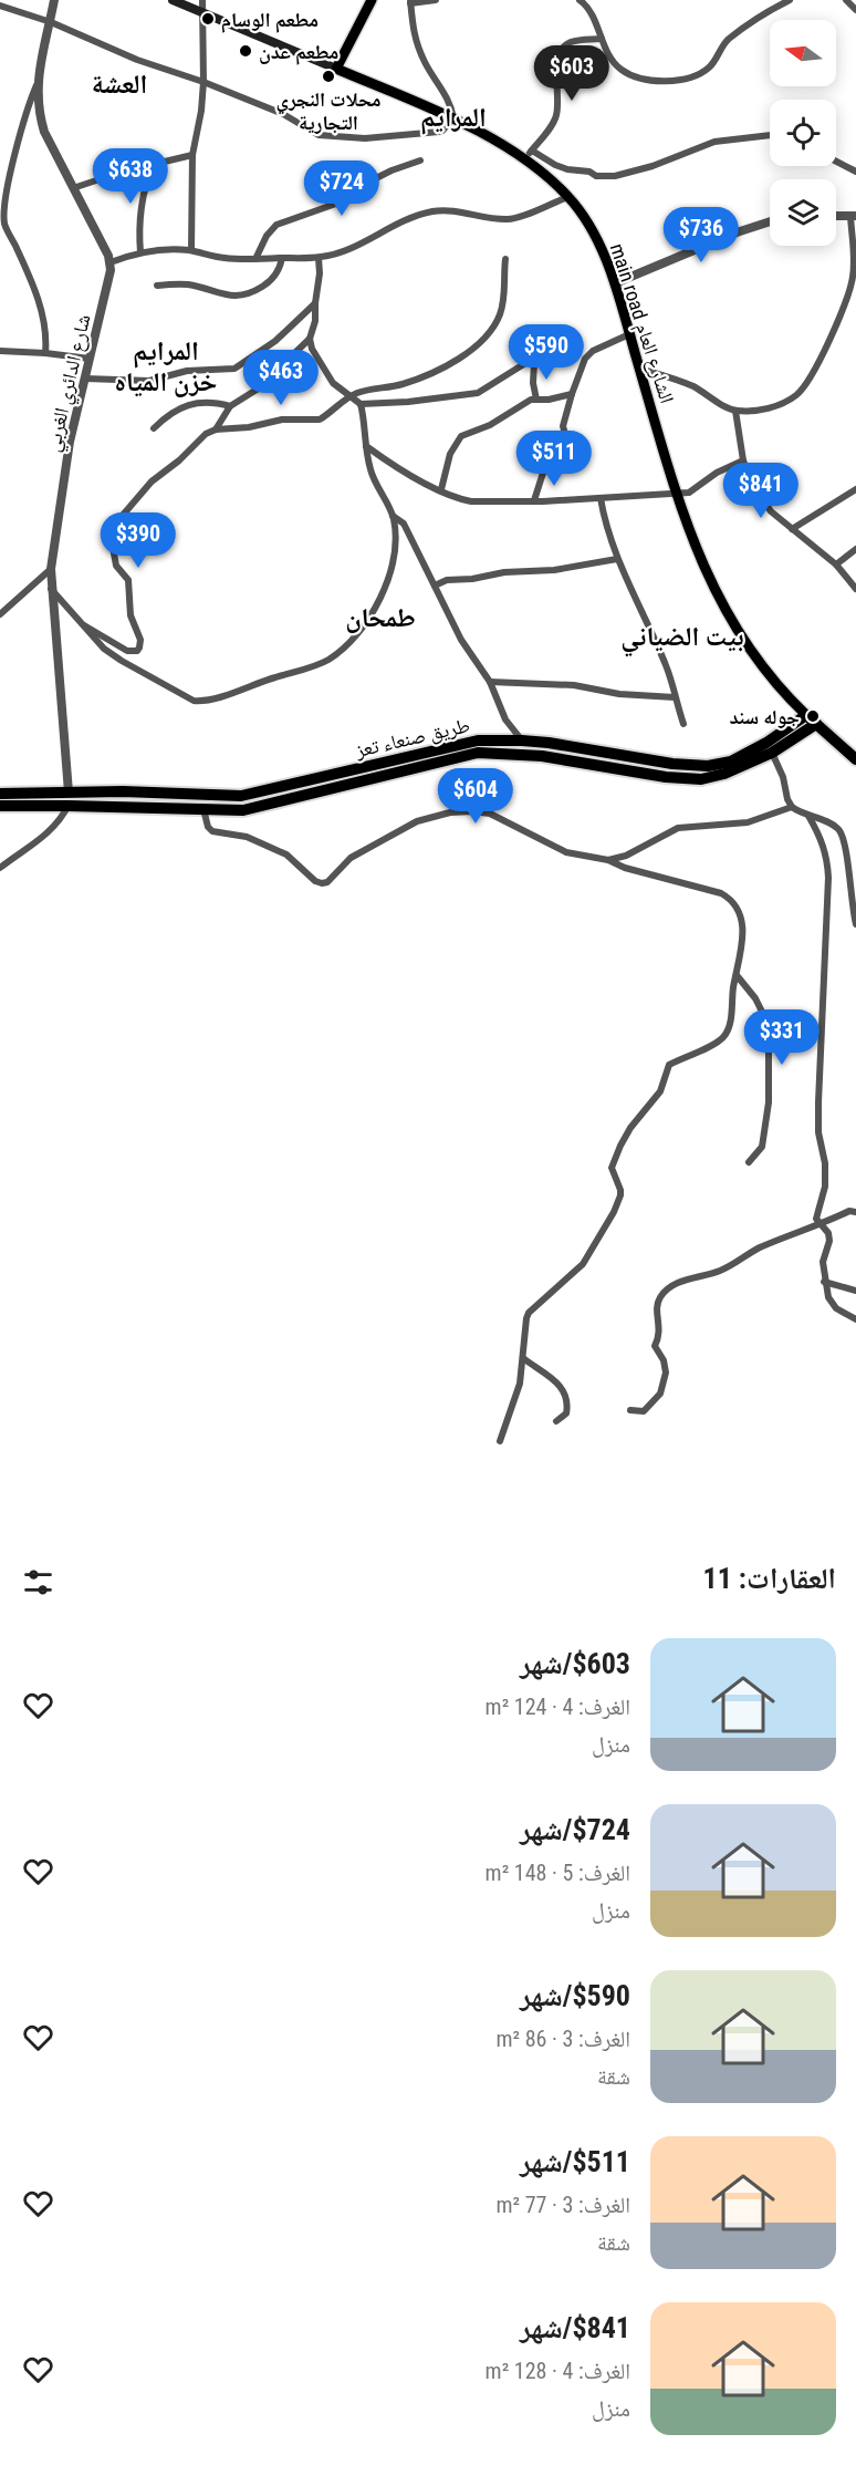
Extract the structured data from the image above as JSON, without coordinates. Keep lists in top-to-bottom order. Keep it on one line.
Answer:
{"streets":{"highway":["طريق صنعاء تعز"],"main road":["main road الشارع العام"],"street":["شارع الدائري الغربي"]},"crossings":[["main road الشارع العام","طريق صنعاء تعز"],["شارع الدائري الغربي","طريق صنعاء تعز"]],"districts":["العشة","المرايم","المرايم خزن المياه","طمحان","بيت الضياني"],"places":["مطعم الوسام","مطعم عدن","محلات النجري التجارية","جوله سند"],"north":"left","page":{"price":["$603","$638","$724","$736","$590","$463","$511","$841","$390","$604","$331"],"heading":"العقارات: 11","list":[{"name":"$603/شهر","note":"الغرف: 4 · 124 m² · منزل"},{"name":"$724/شهر","note":"الغرف: 5 · 148 m² · منزل"},{"name":"$590/شهر","note":"الغرف: 3 · 86 m² · شقة"},{"name":"$511/شهر","note":"الغرف: 3 · 77 m² · شقة"},{"name":"$841/شهر","note":"الغرف: 4 · 128 m² · منزل"}]}}
